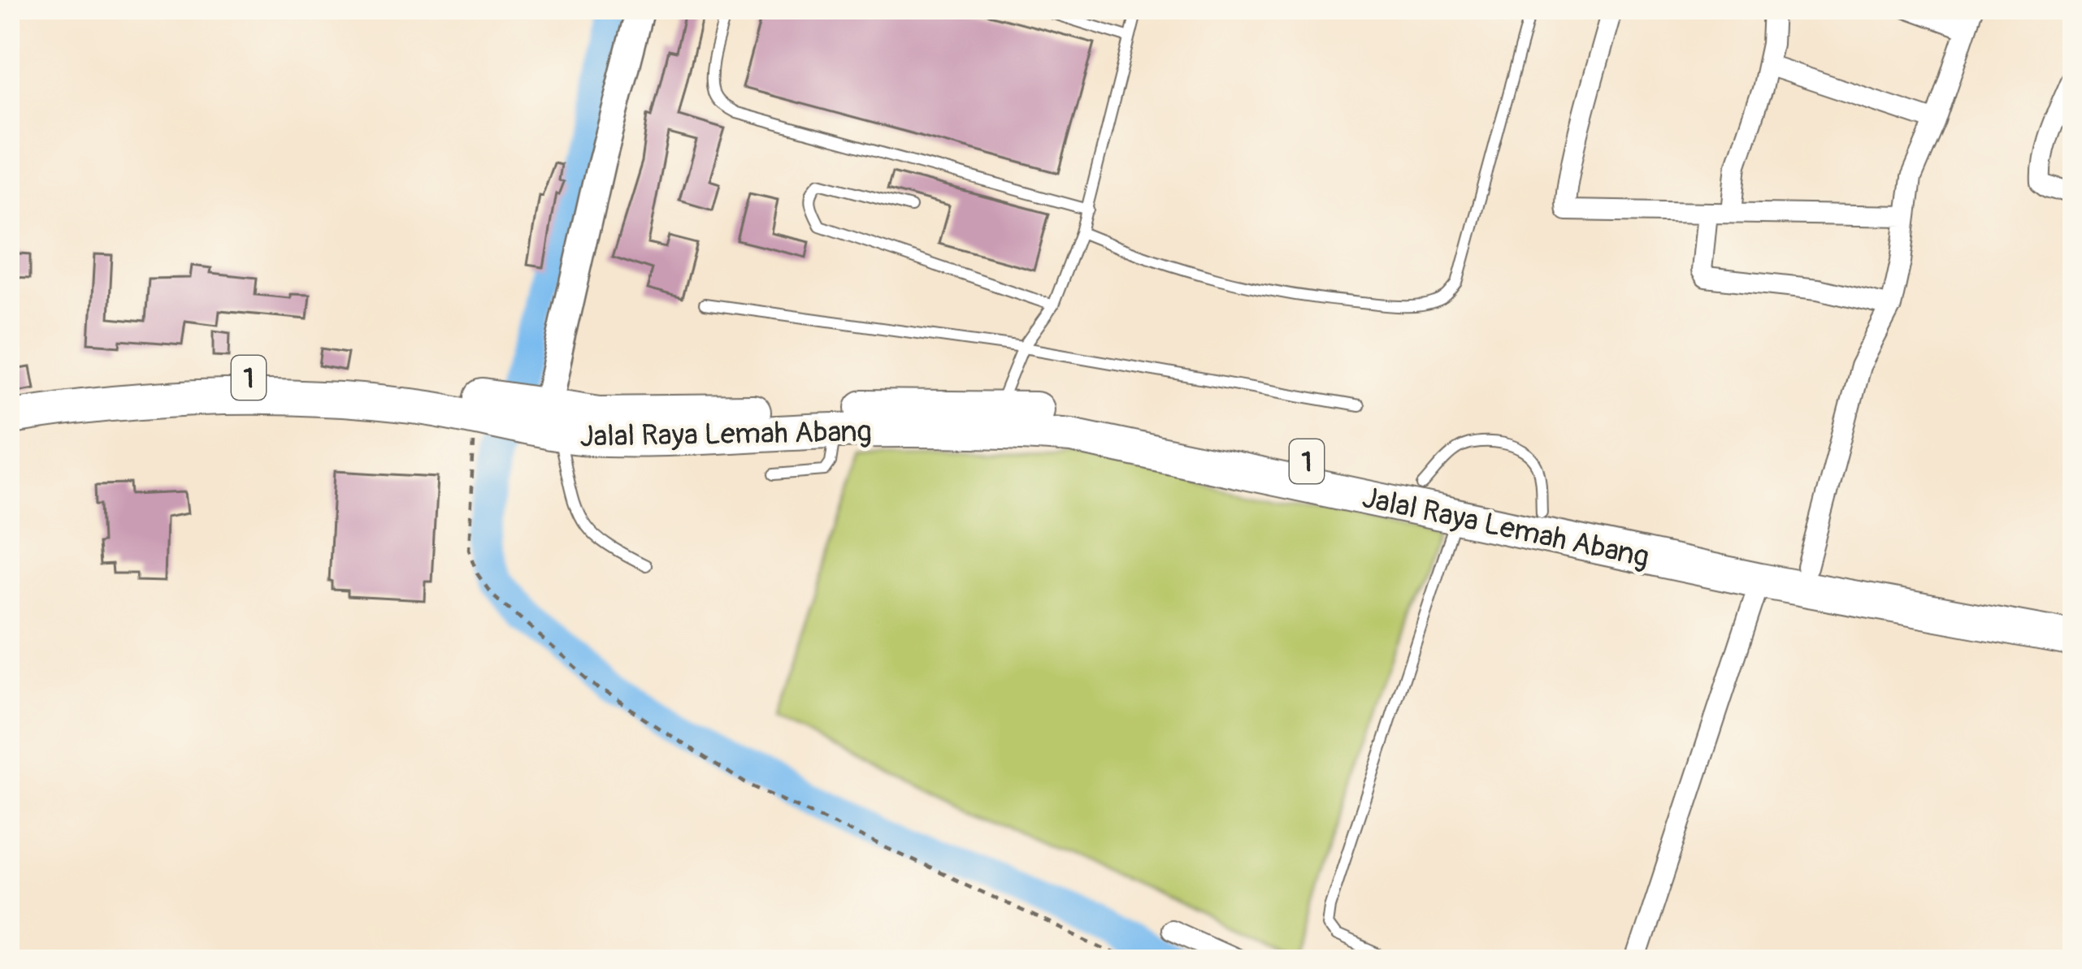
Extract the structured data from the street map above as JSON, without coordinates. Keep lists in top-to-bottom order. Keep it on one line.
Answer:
{"streets":{"highway":["1","Jalal Raya Lemah Abang"]},"crossings":[["1","Jalal Raya Lemah Abang"]]}
